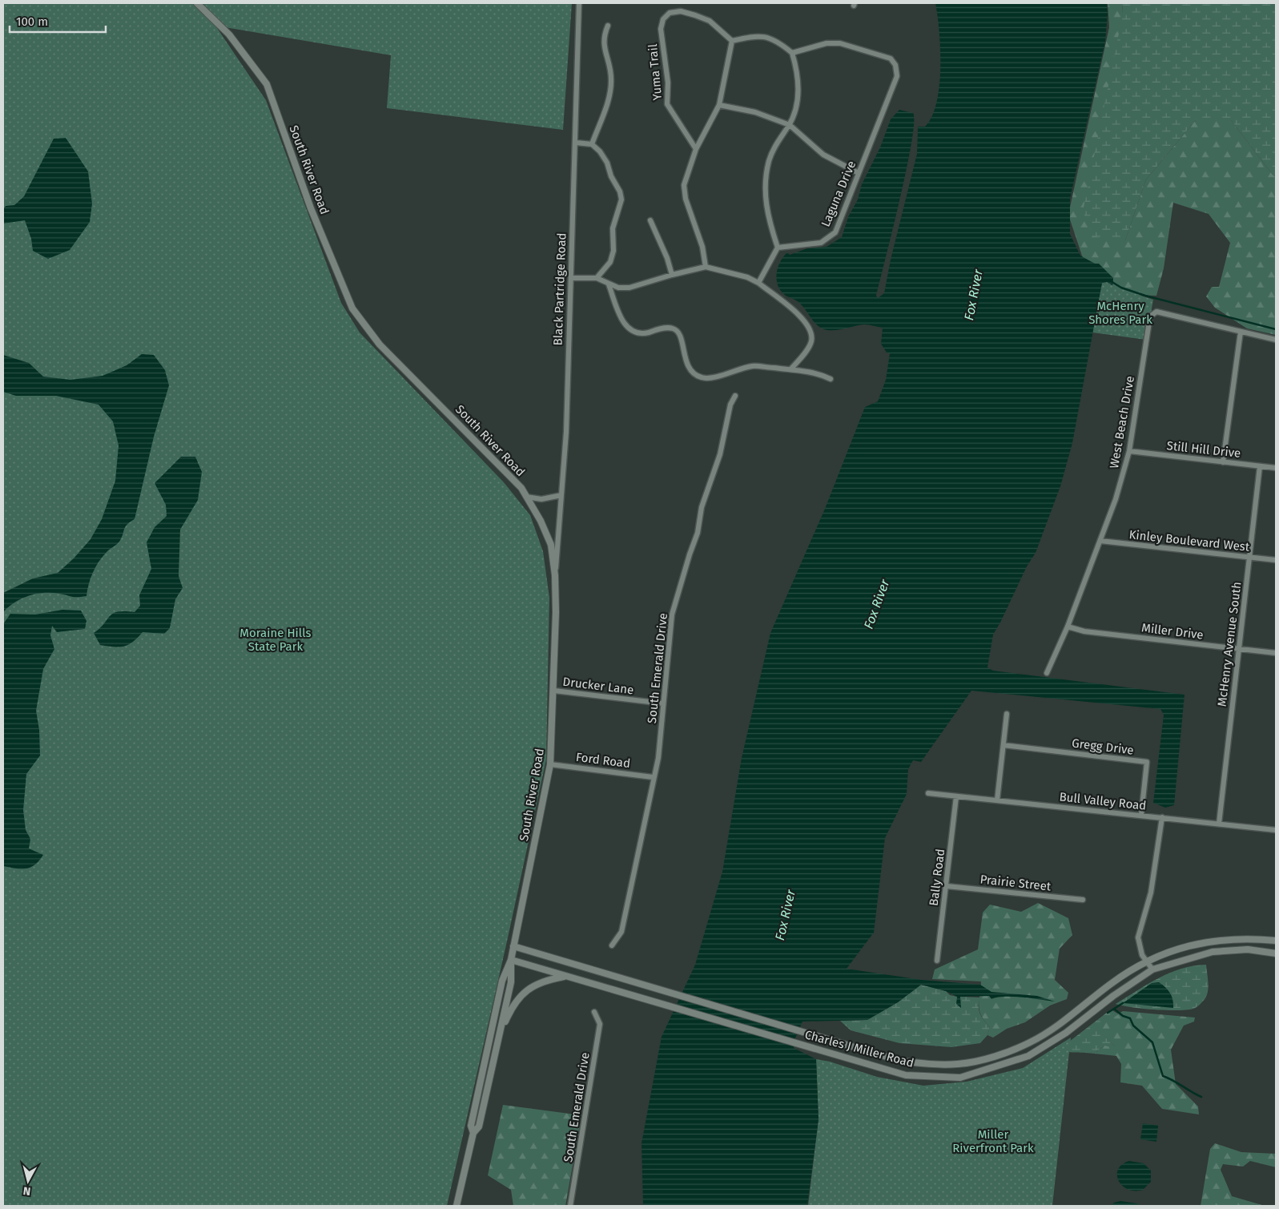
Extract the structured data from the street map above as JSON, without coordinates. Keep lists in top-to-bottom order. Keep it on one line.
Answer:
{"streets":{"street":["Yuma Trail","South River Road","Laguna Drive","Black Partridge Road","West Beach Drive","Still Hill Drive","Kinley Boulevard West","Miller Drive","McHenry Avenue South","South Emerald Drive","Drucker Lane","Gregg Drive","Ford Road","Bull Valley Road","Bally Road","Prairie Street","Charles J Miller Road"]},"crossings":[["South River Road","Black Partridge Road"],["South River Road","Drucker Lane"],["South River Road","Ford Road"],["South River Road","Charles J Miller Road"],["West Beach Drive","Still Hill Drive"],["West Beach Drive","Kinley Boulevard West"],["West Beach Drive","Miller Drive"],["Still Hill Drive","McHenry Avenue South"],["Kinley Boulevard West","McHenry Avenue South"],["Miller Drive","McHenry Avenue South"],["McHenry Avenue South","Bull Valley Road"],["South Emerald Drive","Drucker Lane"],["South Emerald Drive","Ford Road"],["Gregg Drive","Bull Valley Road"],["Bull Valley Road","Bally Road"],["Bally Road","Prairie Street"]],"water":["Fox River"],"parks":["McHenry Shores Park","Moraine Hills State Park","Miller Riverfront Park"],"scale_bar":"100 m","north":"bottom"}
